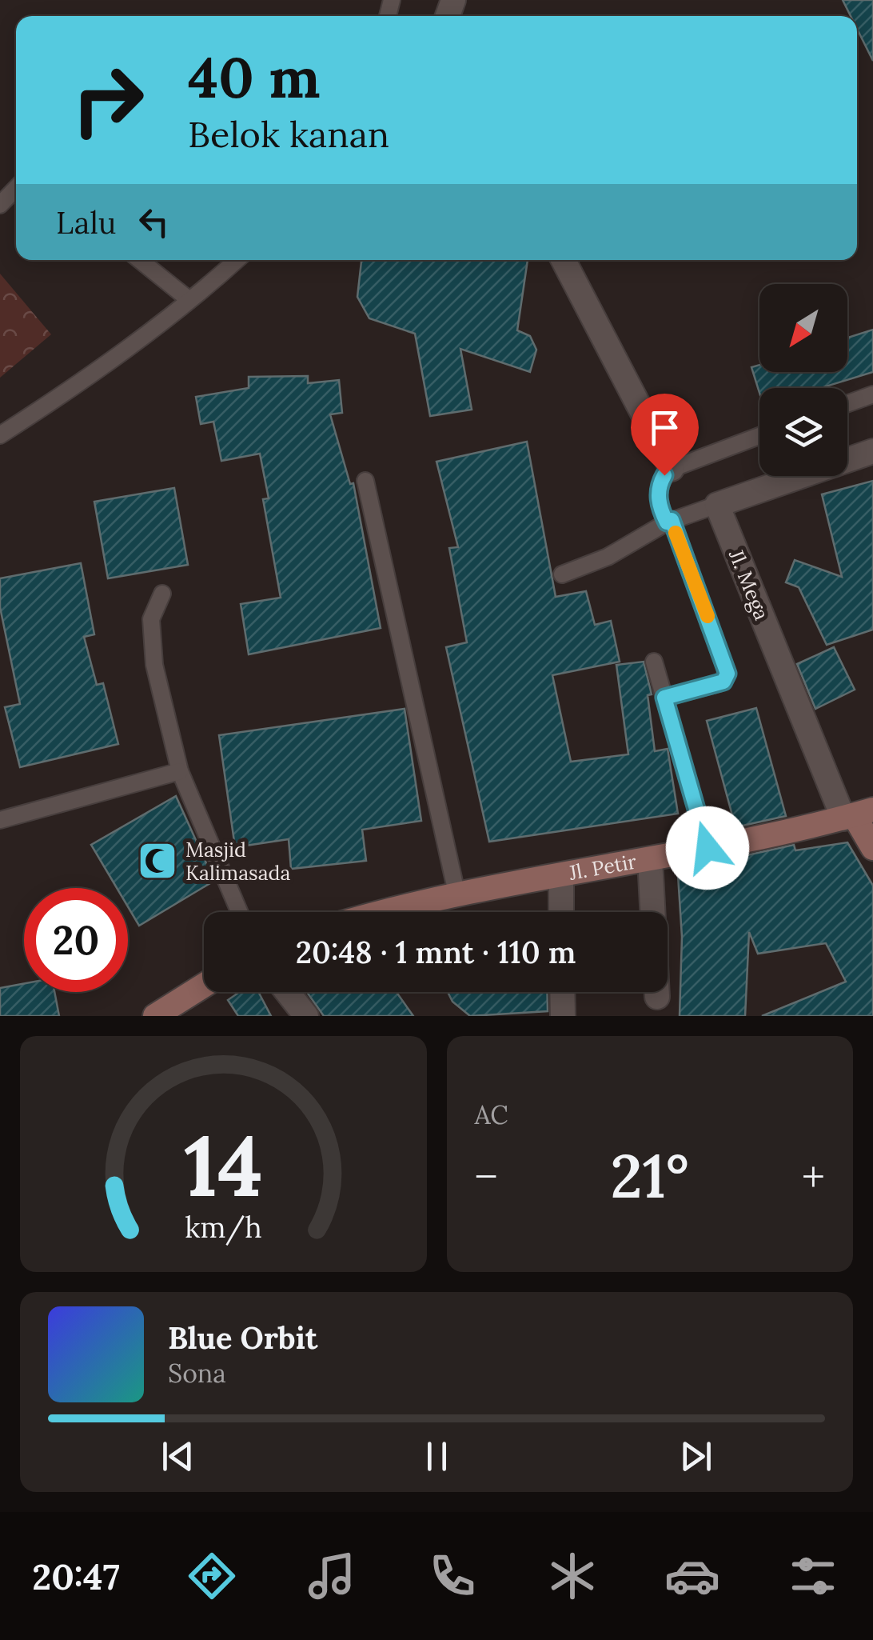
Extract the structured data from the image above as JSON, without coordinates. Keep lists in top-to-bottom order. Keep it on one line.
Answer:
{"streets":{"main road":["Jl. Petir"],"street":["Jl. Mega"]},"crossings":[["Jl. Mega","Jl. Petir"]],"places":{"mosque":["Masjid Kalimasada"]},"north":"bottom left","page":{"turn":["40 m","Belok kanan"],"then":"Lalu","limit":"20","trip":"20:48 · 1 mnt · 110 m","tile":"AC","heat":["−","21°","+"],"song":["Blue Orbit","Sona"],"tabs":"20:47","gauge":["14","km/h"]}}
